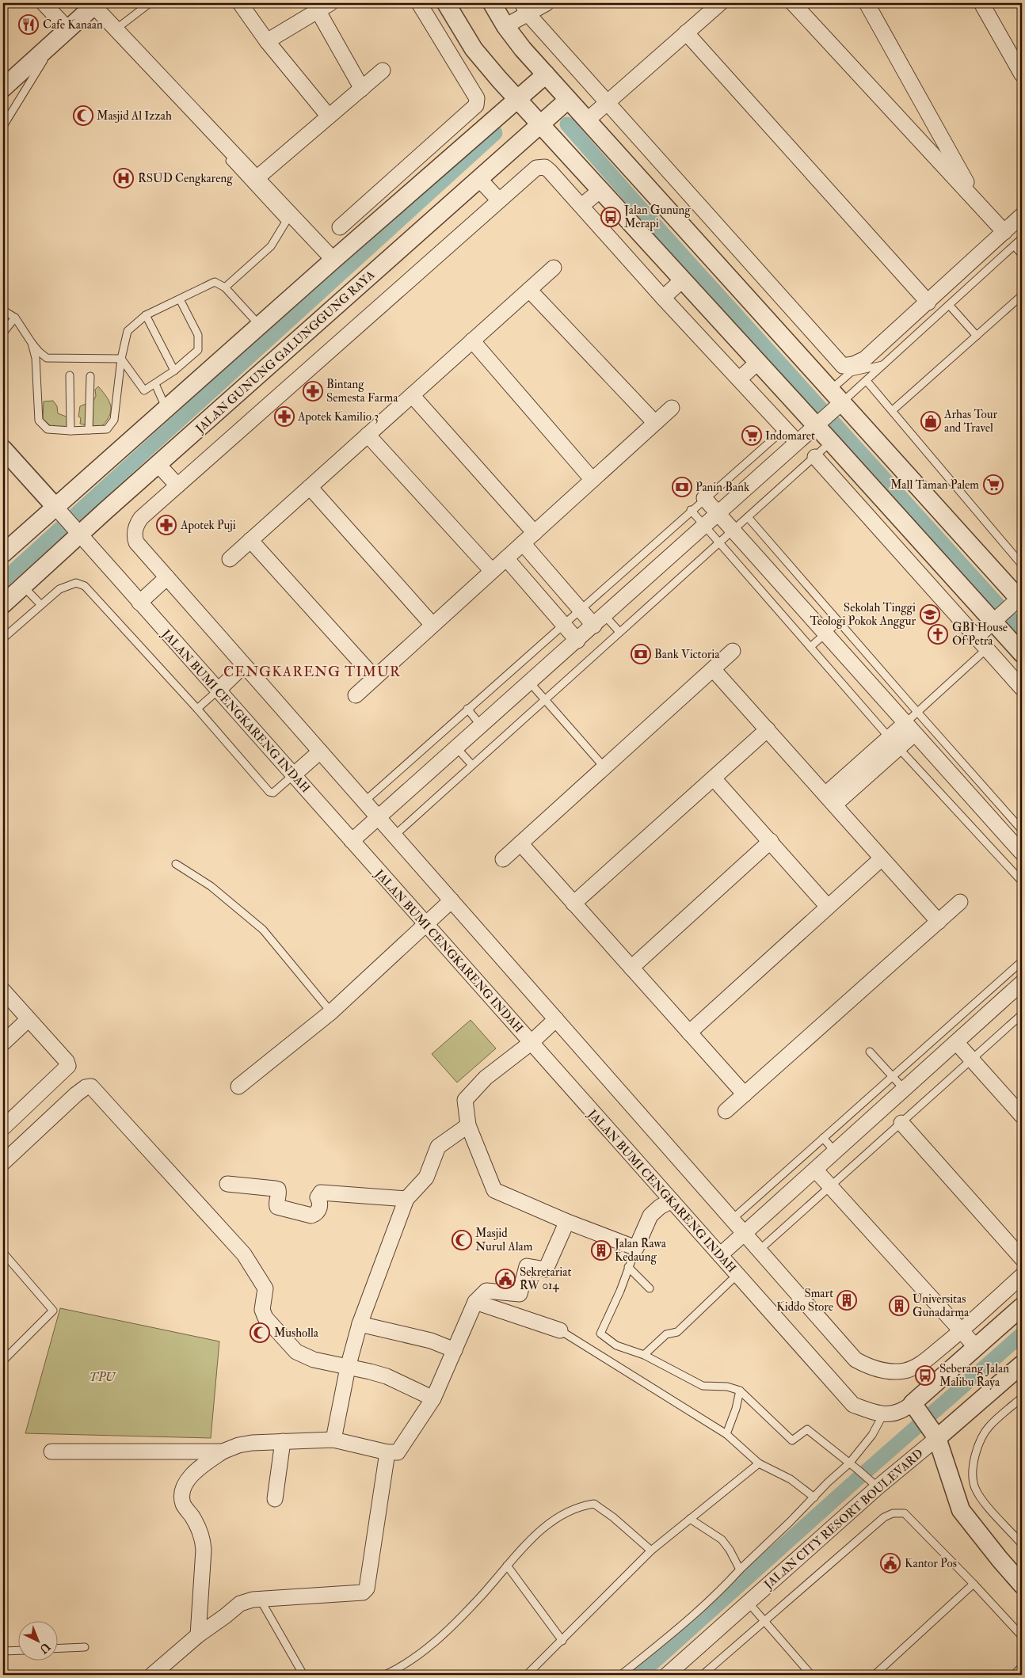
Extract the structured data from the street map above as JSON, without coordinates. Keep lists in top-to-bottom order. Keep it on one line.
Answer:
{"streets":{"street":["JALAN GUNUNG GALUNGGUNG RAYA","JALAN BUMI CENGKARENG INDAH","JALAN CITY RESORT BOULEVARD"]},"crossings":[["JALAN GUNUNG GALUNGGUNG RAYA","JALAN BUMI CENGKARENG INDAH"]],"districts":["CENGKARENG TIMUR"],"parks":["TPU"],"places":{"restaurant":["Cafe Kanaan"],"mosque":["Masjid Al Izzah","Masjid Nurul Alam","Musholla"],"hospital":["RSUD Cengkareng"],"bus stop":["Jalan Gunung Merapi","Seberang Jalan Malibu Raya"],"pharmacy":["Bintang Semesta Farma","Apotek Kamilio 3","Apotek Puji"],"shop":["Arhas Tour and Travel"],"supermarket":["Indomaret","Mall Taman Palem"],"bank":["Panin Bank","Bank Victoria"],"school or university":["Sekolah Tinggi Teologi Pokok Anggur"],"church":["GBI House Of Petra"],"building":["Jalan Rawa Kedaung","Smart Kiddo Store","Universitas Gunadarma"],"public building":["Sekretariat RW 014","Kantor Pos"]},"north":"bottom right"}
